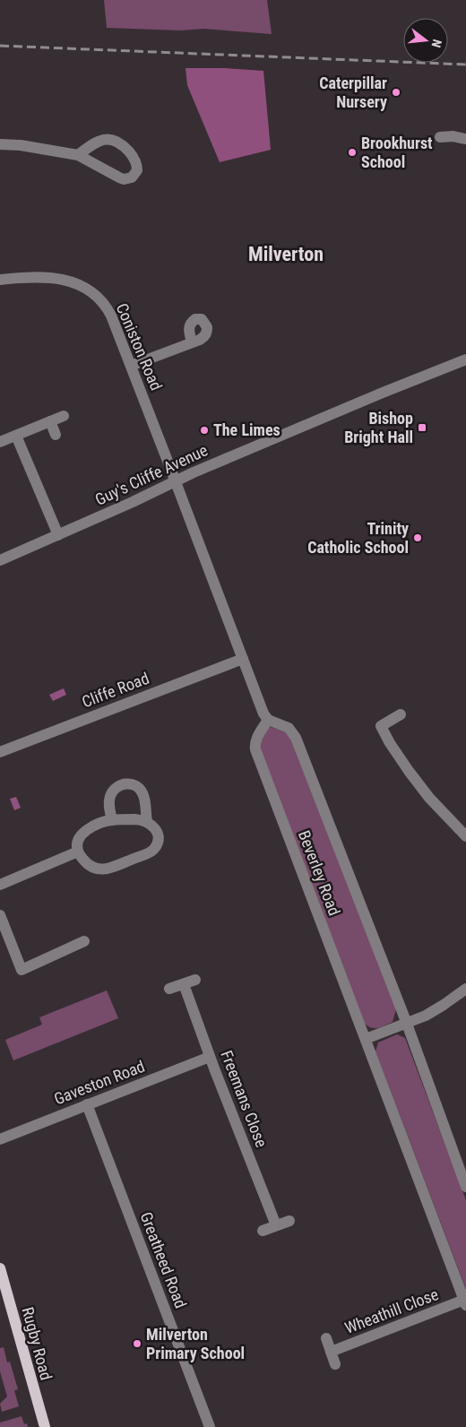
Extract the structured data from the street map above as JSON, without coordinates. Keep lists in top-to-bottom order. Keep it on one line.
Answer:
{"streets":{"main road":["Rugby Road"],"street":["Coniston Road","Guy's Cliffe Avenue","Cliffe Road","Beverley Road","Gaveston Road","Freemans Close","Greatheed Road","Wheathill Close"]},"crossings":[["Coniston Road","Guy's Cliffe Avenue"],["Beverley Road","Wheathill Close"],["Gaveston Road","Freemans Close"],["Gaveston Road","Greatheed Road"]],"districts":["Milverton"],"places":{"other":["Caterpillar Nursery","Brookhurst School","The Limes","Trinity Catholic School","Milverton Primary School"],"transit":["Bishop Bright Hall"]},"north":"right"}
